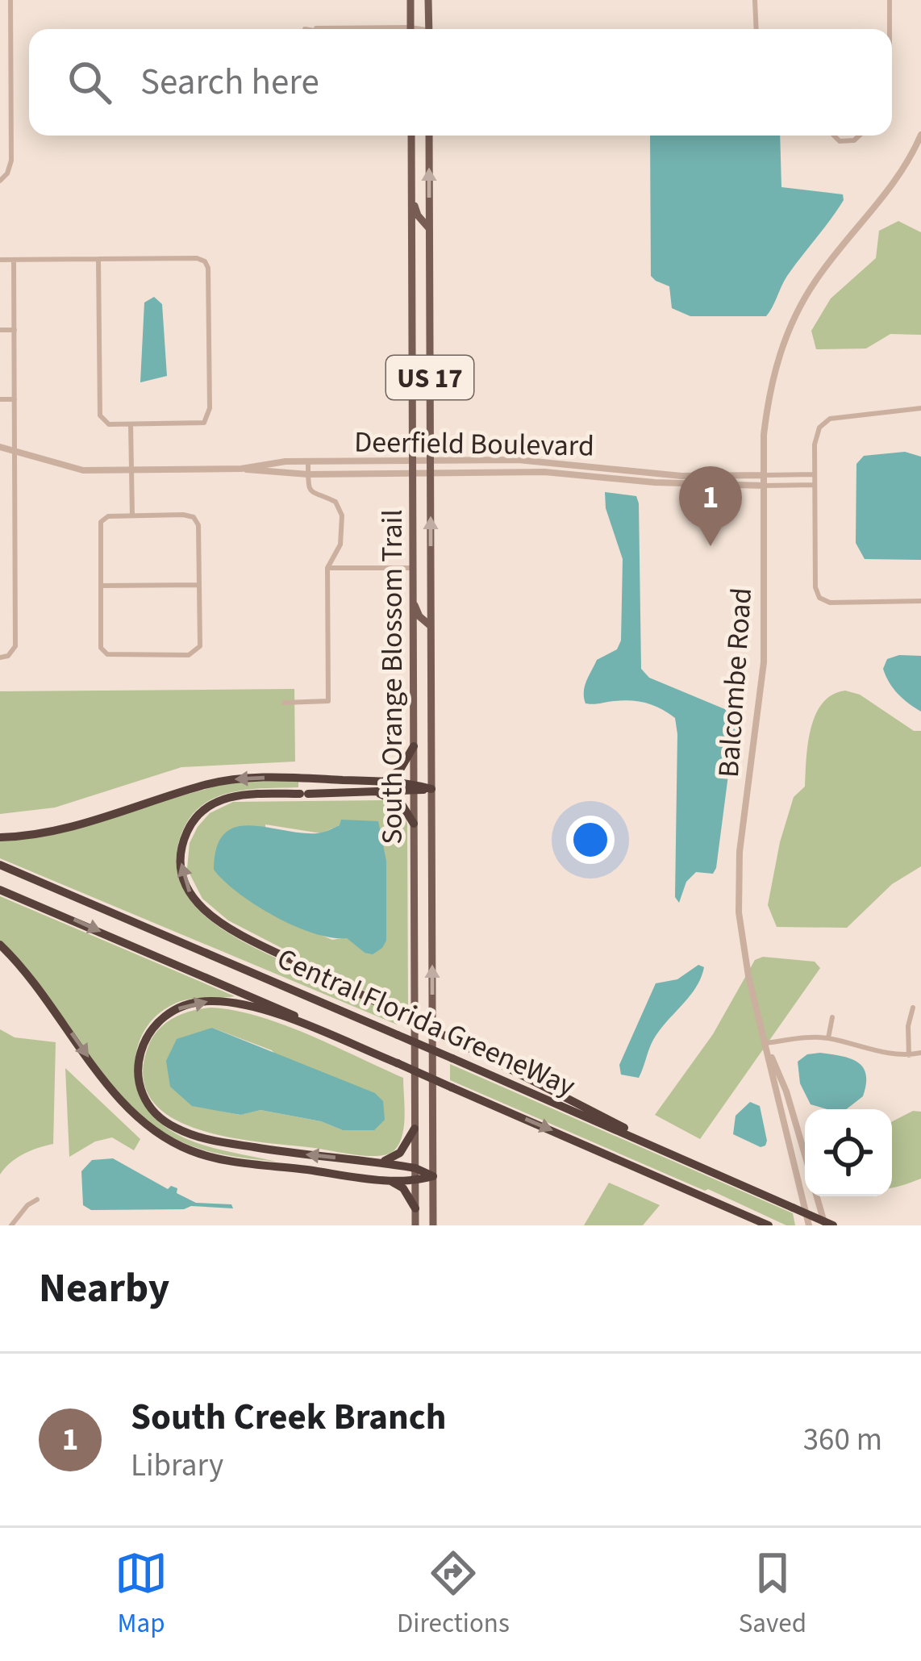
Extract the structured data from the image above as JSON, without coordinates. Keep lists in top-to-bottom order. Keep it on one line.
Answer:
{"streets":{"highway":["Central Florida GreeneWay"],"main road":["US 17","South Orange Blossom Trail"],"street":["Deerfield Boulevard","Balcombe Road"]},"crossings":[["Deerfield Boulevard","South Orange Blossom Trail"],["Deerfield Boulevard","Balcombe Road"]],"page":{"search":"Search here","pins":"1","heading":"Nearby","list":[{"mark":"1","name":"South Creek Branch","note":"Library","value":"360 m"}],"nav":["Map","Directions","Saved"]}}
